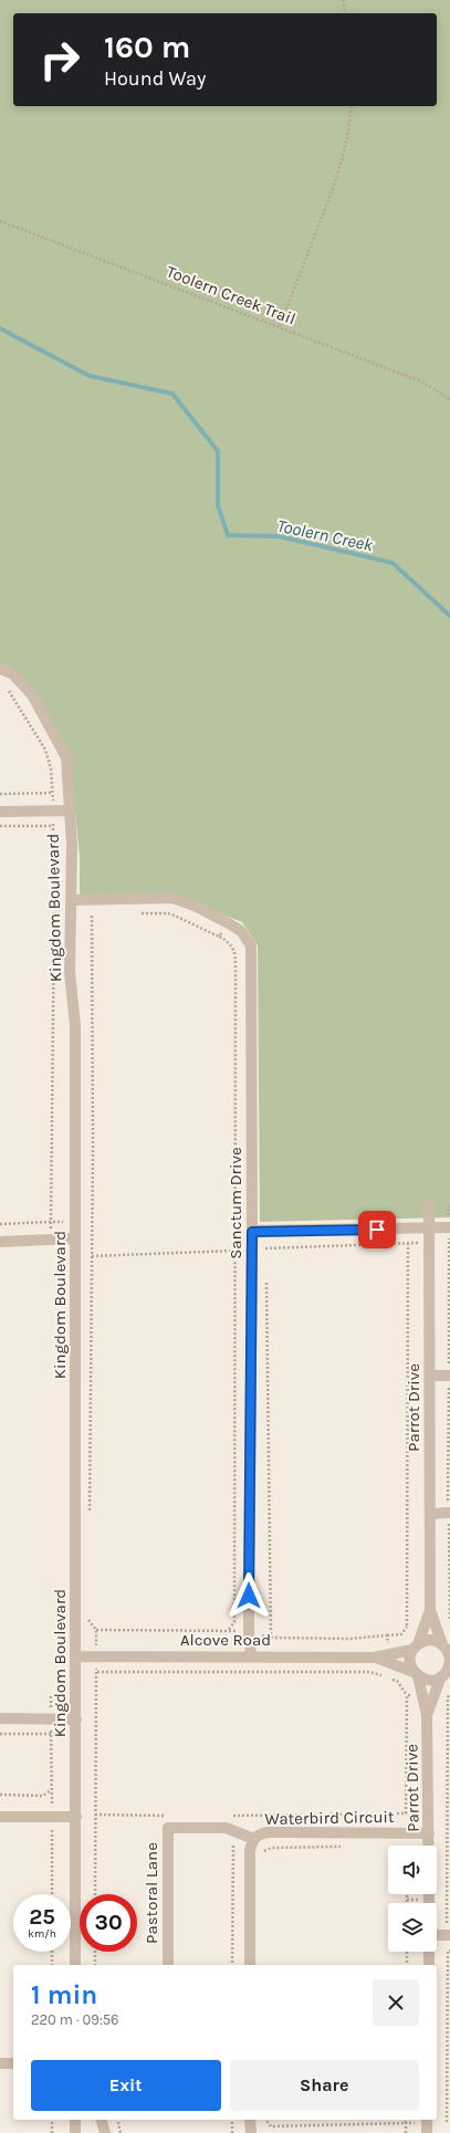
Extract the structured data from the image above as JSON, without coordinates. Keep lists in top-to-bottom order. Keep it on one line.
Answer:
{"streets":{"street":["Kingdom Boulevard","Sanctum Drive","Parrot Drive","Alcove Road","Waterbird Circuit","Pastoral Lane"],"path":["Toolern Creek Trail"]},"crossings":[["Kingdom Boulevard","Sanctum Drive"],["Kingdom Boulevard","Alcove Road"],["Sanctum Drive","Alcove Road"],["Parrot Drive","Alcove Road"],["Parrot Drive","Waterbird Circuit"],["Waterbird Circuit","Pastoral Lane"]],"water":["Toolern Creek"],"page":{"turn":["160 m","Hound Way"],"speed":"25 km/h","limit":"30","heading":["1 min","220 m · 09:56"],"buttons":["Exit","Share"]}}
